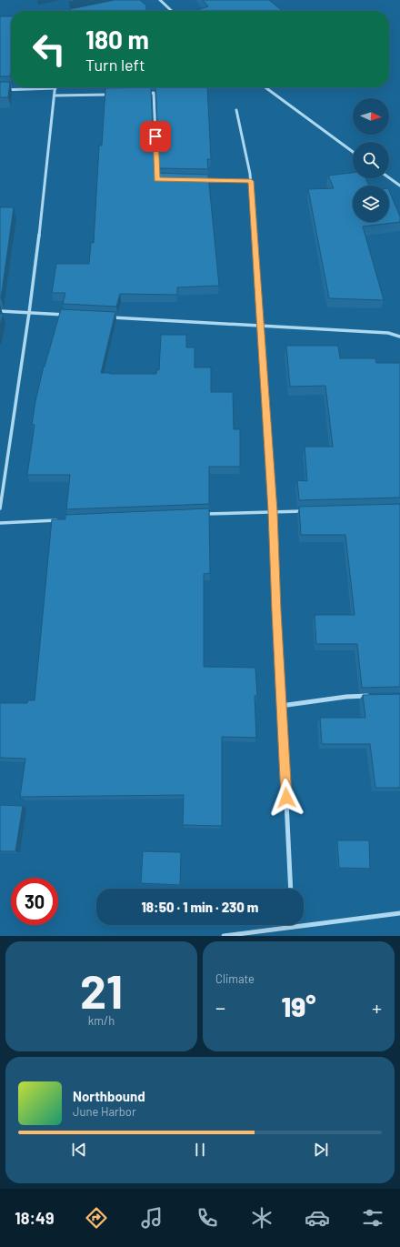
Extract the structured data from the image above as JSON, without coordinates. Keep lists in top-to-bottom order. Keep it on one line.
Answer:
{"north":"right","page":{"turn":["180 m","Turn left"],"limit":"30","trip":"18:50 · 1 min · 230 m","tile":[["21","km/h"],"Climate"],"heat":["−","19°","+"],"song":["Northbound","June Harbor"],"tabs":"18:49"}}
